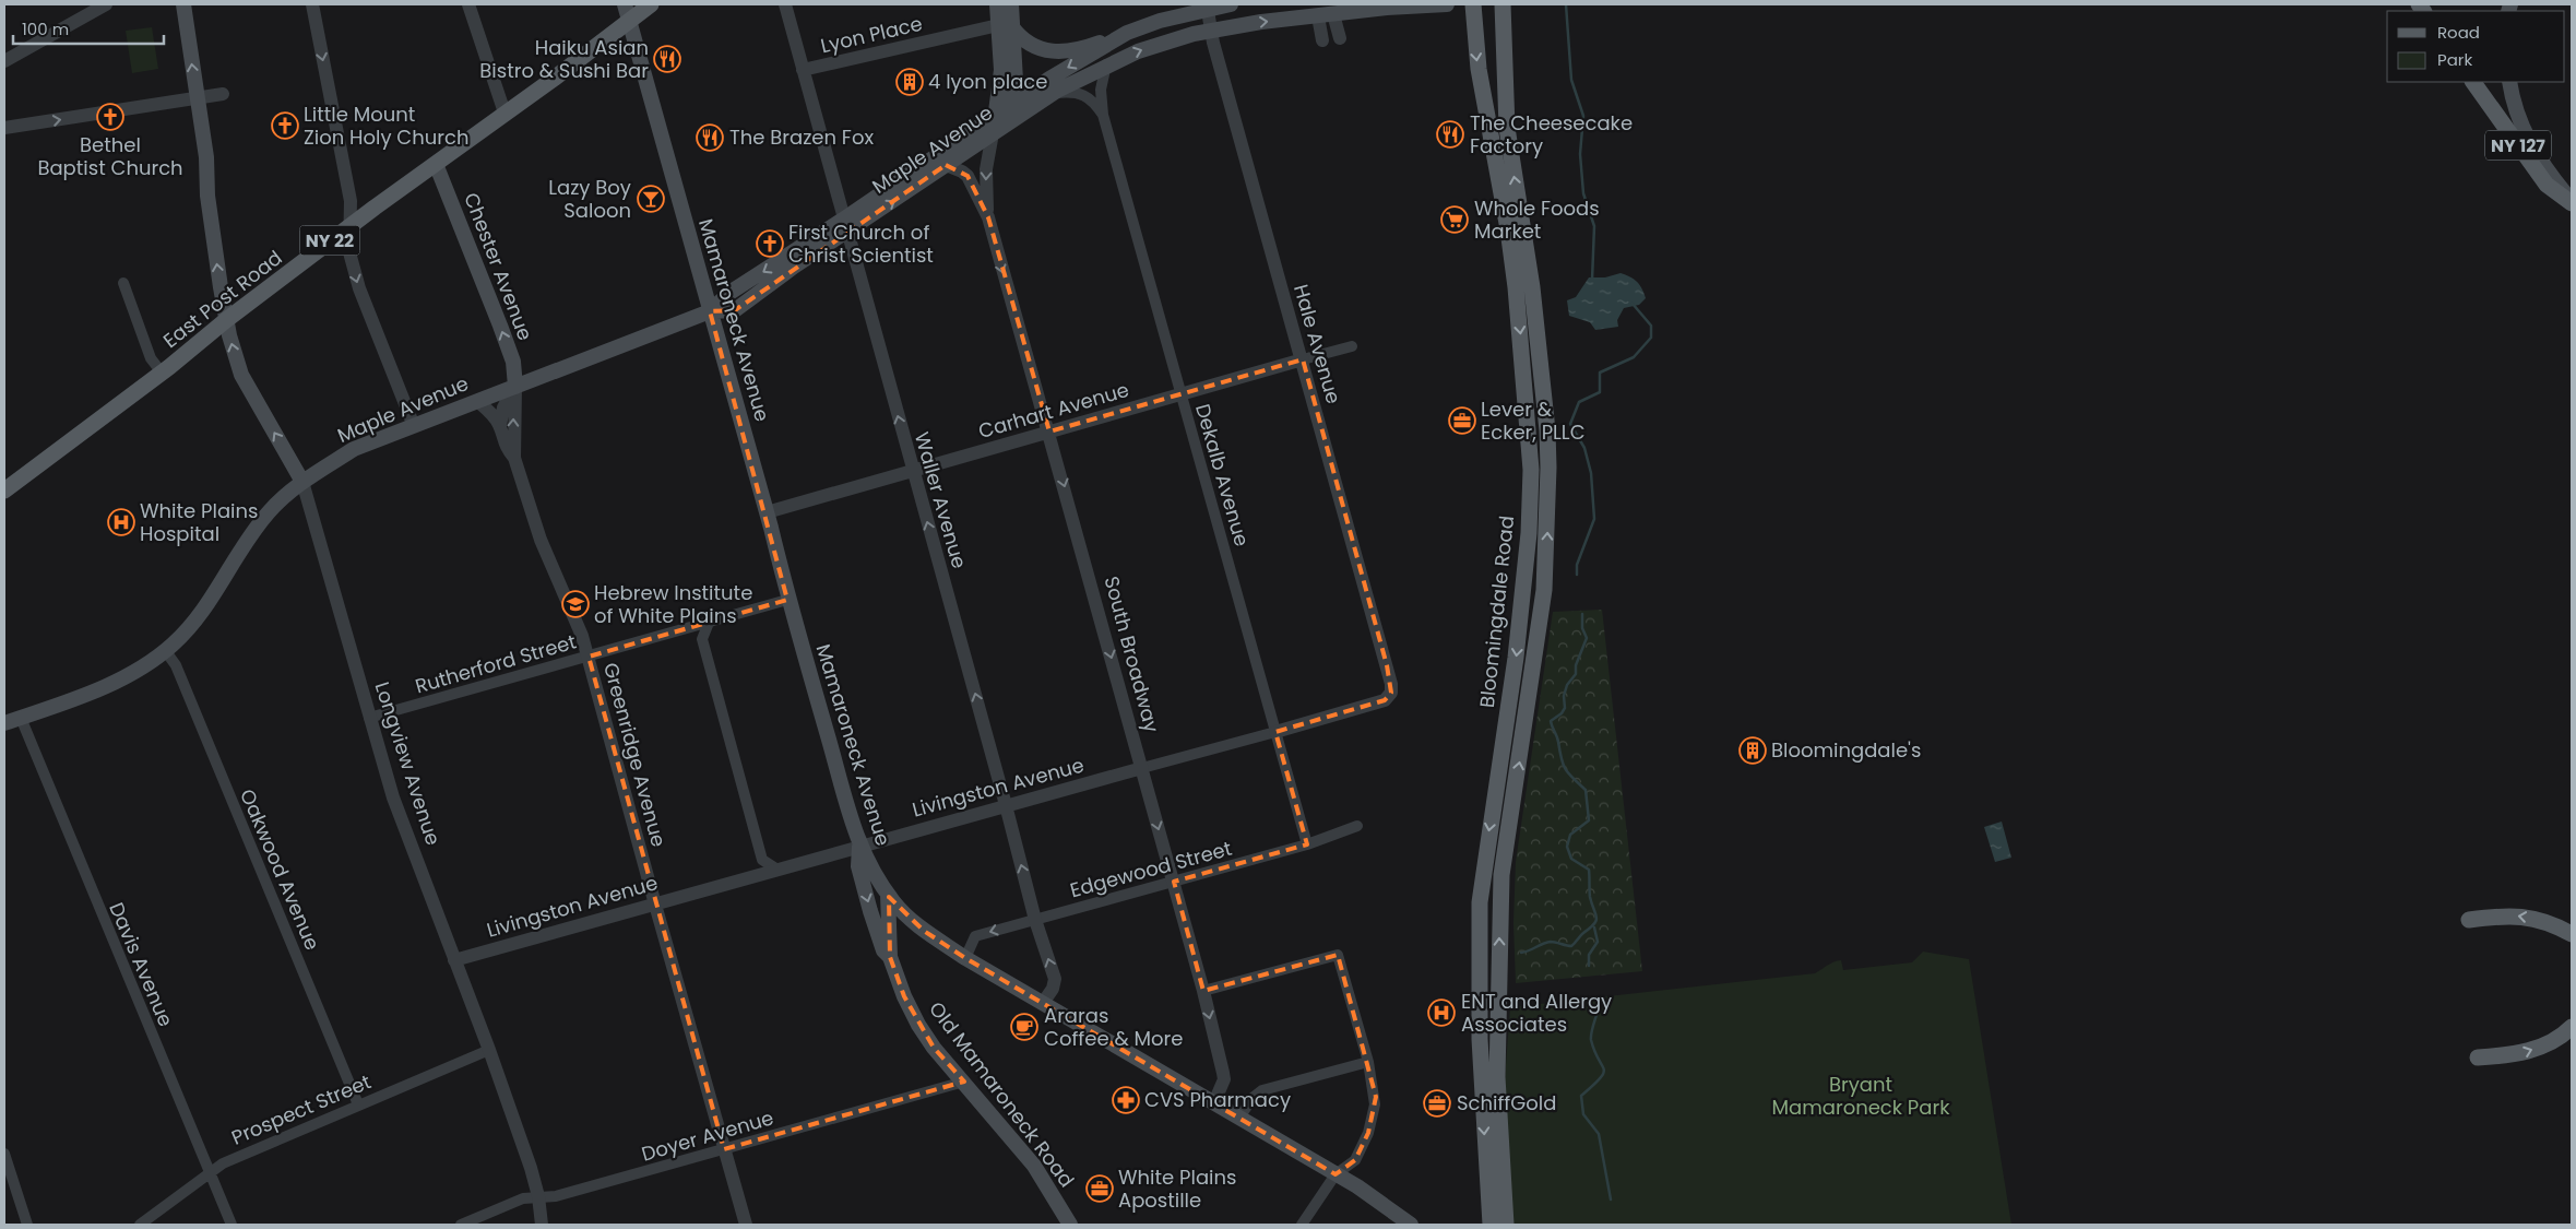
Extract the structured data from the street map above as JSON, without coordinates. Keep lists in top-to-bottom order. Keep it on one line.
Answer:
{"streets":{"main road":["NY 127","Maple Avenue","NY 22","Chester Avenue","East Post Road","Mamaroneck Avenue","Bloomingdale Road","South Broadway","Longview Avenue","Old Mamaroneck Road"],"street":["Lyon Place","Hale Avenue","Carhart Avenue","Dekalb Avenue","Waller Avenue","Rutherford Street","Greenridge Avenue","Livingston Avenue","Oakwood Avenue","Edgewood Street","Davis Avenue","Prospect Street","Doyer Avenue"]},"crossings":[["Lyon Place","Waller Avenue"],["Lyon Place","South Broadway"],["Maple Avenue","Chester Avenue"],["Maple Avenue","Mamaroneck Avenue"],["Maple Avenue","Hale Avenue"],["Maple Avenue","Dekalb Avenue"],["Maple Avenue","Waller Avenue"],["Maple Avenue","South Broadway"],["Maple Avenue","Greenridge Avenue"],["Maple Avenue","Longview Avenue"],["Maple Avenue","Oakwood Avenue"],["Maple Avenue","Davis Avenue"],["Chester Avenue","East Post Road"],["Chester Avenue","Greenridge Avenue"],["East Post Road","Mamaroneck Avenue"],["East Post Road","Longview Avenue"],["Mamaroneck Avenue","Carhart Avenue"],["Mamaroneck Avenue","Waller Avenue"],["Mamaroneck Avenue","South Broadway"],["Mamaroneck Avenue","Rutherford Street"],["Mamaroneck Avenue","Livingston Avenue"],["Mamaroneck Avenue","Edgewood Street"],["Mamaroneck Avenue","Old Mamaroneck Road"],["Hale Avenue","Carhart Avenue"],["Hale Avenue","Livingston Avenue"],["Carhart Avenue","Dekalb Avenue"],["Carhart Avenue","Waller Avenue"],["Carhart Avenue","South Broadway"],["Dekalb Avenue","Livingston Avenue"],["Dekalb Avenue","Edgewood Street"],["Waller Avenue","Livingston Avenue"],["Waller Avenue","Edgewood Street"],["South Broadway","Livingston Avenue"],["South Broadway","Edgewood Street"],["Rutherford Street","Greenridge Avenue"],["Rutherford Street","Longview Avenue"],["Greenridge Avenue","Livingston Avenue"],["Greenridge Avenue","Doyer Avenue"],["Longview Avenue","Livingston Avenue"],["Longview Avenue","Prospect Street"],["Longview Avenue","Doyer Avenue"],["Livingston Avenue","Old Mamaroneck Road"],["Oakwood Avenue","Prospect Street"],["Davis Avenue","Prospect Street"],["Old Mamaroneck Road","Doyer Avenue"]],"one_way":["Chester Avenue","Waller Avenue","South Broadway","Longview Avenue"],"parks":["Bryant Mamaroneck Park"],"places":{"restaurant":["Haiku Asian Bistro & Sushi Bar","The Cheesecake Factory","The Brazen Fox"],"building":["4 lyon place","Bloomingdale's"],"church":["Bethel Baptist Church","Little Mount Zion Holy Church","First Church of Christ Scientist"],"bar":["Lazy Boy Saloon"],"supermarket":["Whole Foods Market"],"office":["Lever & Ecker, PLLC","SchiffGold","White Plains Apostille"],"hospital":["White Plains Hospital","ENT and Allergy Associates"],"school or university":["Hebrew Institute of White Plains"],"cafe":["Araras Coffee & More"],"pharmacy":["CVS Pharmacy"]},"legend":["Road","Park"],"scale_bar":"100 m"}
